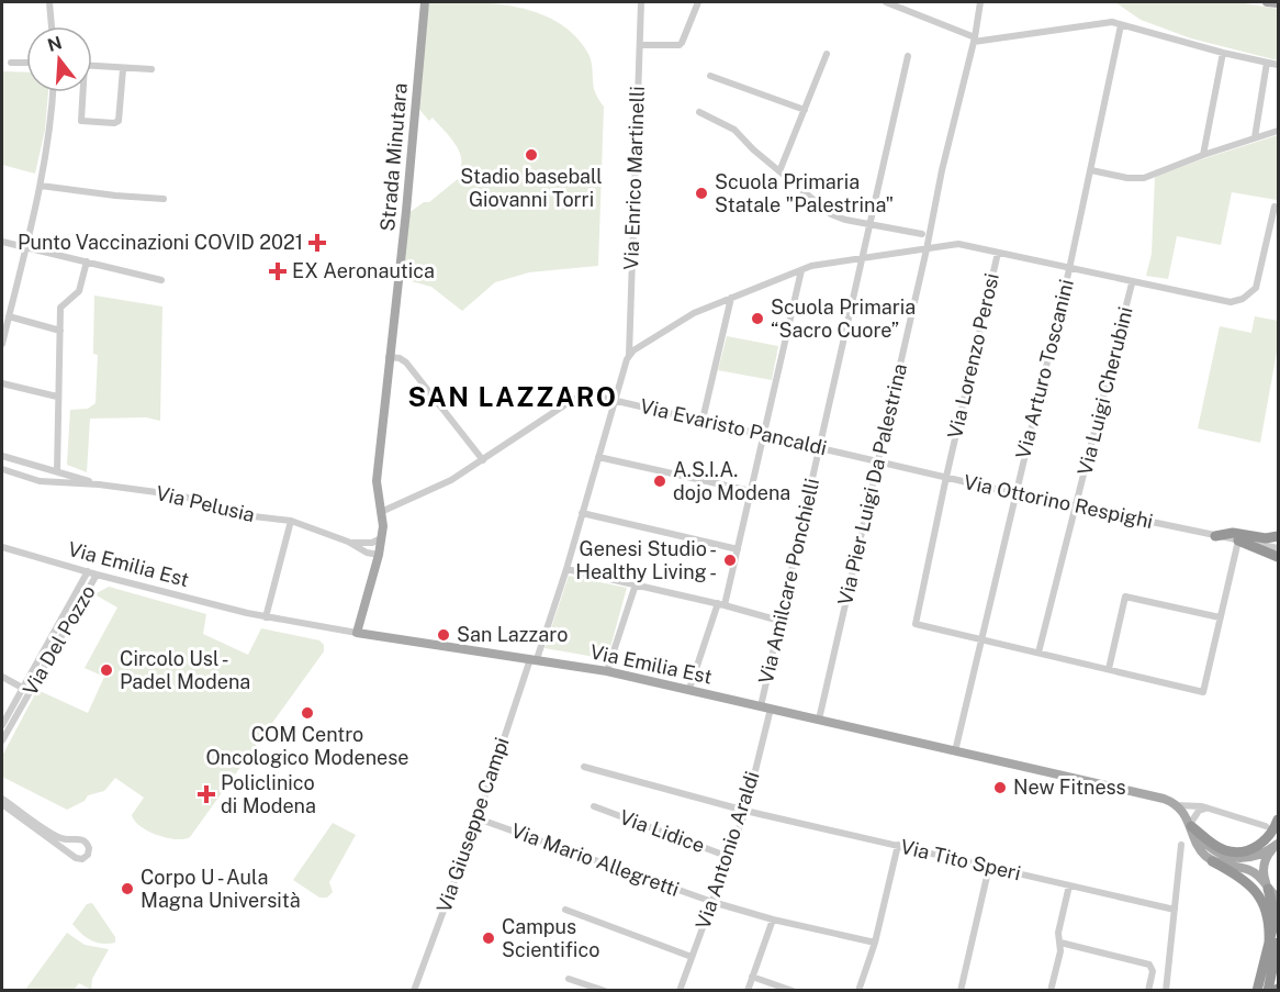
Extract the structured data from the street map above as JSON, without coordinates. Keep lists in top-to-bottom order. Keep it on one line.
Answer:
{"streets":{"main road":["Strada Minutara","Via Emilia Est"],"street":["Via Enrico Martinelli","Via Lorenzo Perosi","Via Arturo Toscanini","Via Luigi Cherubini","Via Evaristo Pancaldi","Via Pier Luigi Da Palestrina","Via Ottorino Respighi","Via Pelusia","Via Amilcare Ponchielli","Via Del Pozzo","Via Giuseppe Campi","Via Lidice","Via Antonio Araldi","Via Mario Allegretti","Via Tito Speri"]},"crossings":[["Strada Minutara","Via Pelusia"],["Strada Minutara","Via Emilia Est"],["Via Enrico Martinelli","Via Evaristo Pancaldi"],["Via Enrico Martinelli","Via Giuseppe Campi"],["Via Lorenzo Perosi","Via Arturo Toscanini"],["Via Lorenzo Perosi","Via Ottorino Respighi"],["Via Arturo Toscanini","Via Ottorino Respighi"],["Via Arturo Toscanini","Via Emilia Est"],["Via Luigi Cherubini","Via Ottorino Respighi"],["Via Evaristo Pancaldi","Via Pier Luigi Da Palestrina"],["Via Evaristo Pancaldi","Via Ottorino Respighi"],["Via Evaristo Pancaldi","Via Amilcare Ponchielli"],["Via Pier Luigi Da Palestrina","Via Ottorino Respighi"],["Via Pier Luigi Da Palestrina","Via Emilia Est"],["Via Emilia Est","Via Amilcare Ponchielli"],["Via Emilia Est","Via Del Pozzo"],["Via Emilia Est","Via Giuseppe Campi"],["Via Emilia Est","Via Antonio Araldi"],["Via Amilcare Ponchielli","Via Antonio Araldi"],["Via Giuseppe Campi","Via Mario Allegretti"],["Via Lidice","Via Antonio Araldi"],["Via Antonio Araldi","Via Mario Allegretti"],["Via Antonio Araldi","Via Tito Speri"]],"districts":["SAN LAZZARO"],"places":{"other":["Stadio baseball Giovanni Torri","Scuola Primaria Statale \"Palestrina\"","Scuola Primaria “Sacro Cuore”","A.S.I.A. dojo Modena","Genesi Studio - Healthy Living -","San Lazzaro","Circolo Usl - Padel Modena","COM Centro Oncologico Modenese","New Fitness","Corpo U - Aula Magna Università","Campus Scientifico"],"health":["Punto Vaccinazioni COVID 2021","EX Aeronautica","Policlinico di Modena"]},"north":"top"}
